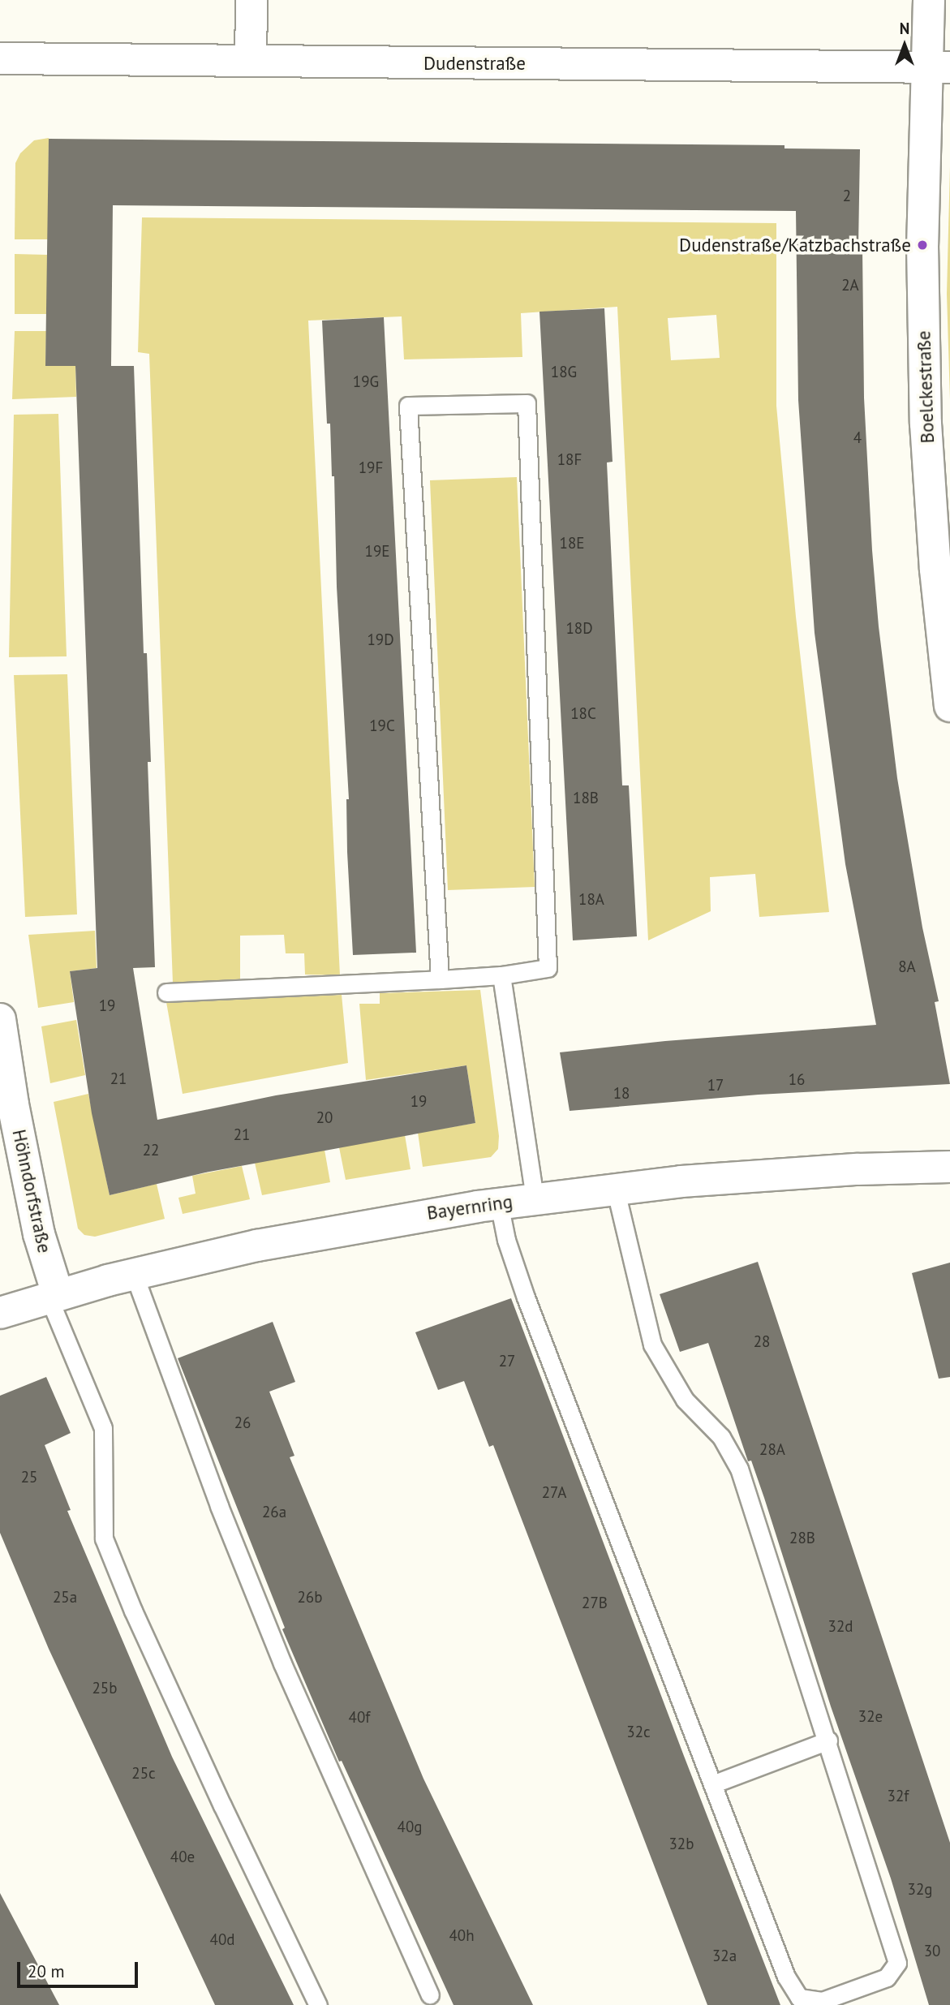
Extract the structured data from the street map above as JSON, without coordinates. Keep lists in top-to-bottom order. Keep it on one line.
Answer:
{"streets":{"main road":["Dudenstraße","Boelckestraße","Höhndorfstraße","Bayernring"]},"crossings":[["Dudenstraße","Boelckestraße"],["Höhndorfstraße","Bayernring"]],"places":["Dudenstraße/Katzbachstraße"],"house_numbers":["2","2A","18G","19G","4","18F","19F","18E","19E","18D","19D","18C","19C","18B","18A","8A","19","21","16","17","18","19","20","21","22","28","27","26","28A","25","27A","26a","28B","25a","26b","27B","32d","25b","32e","40f","32c","25c","32f","40g","32b","40e","32g","40h","40d","30","32a"],"scale_bar":"20 m","north":"top"}
